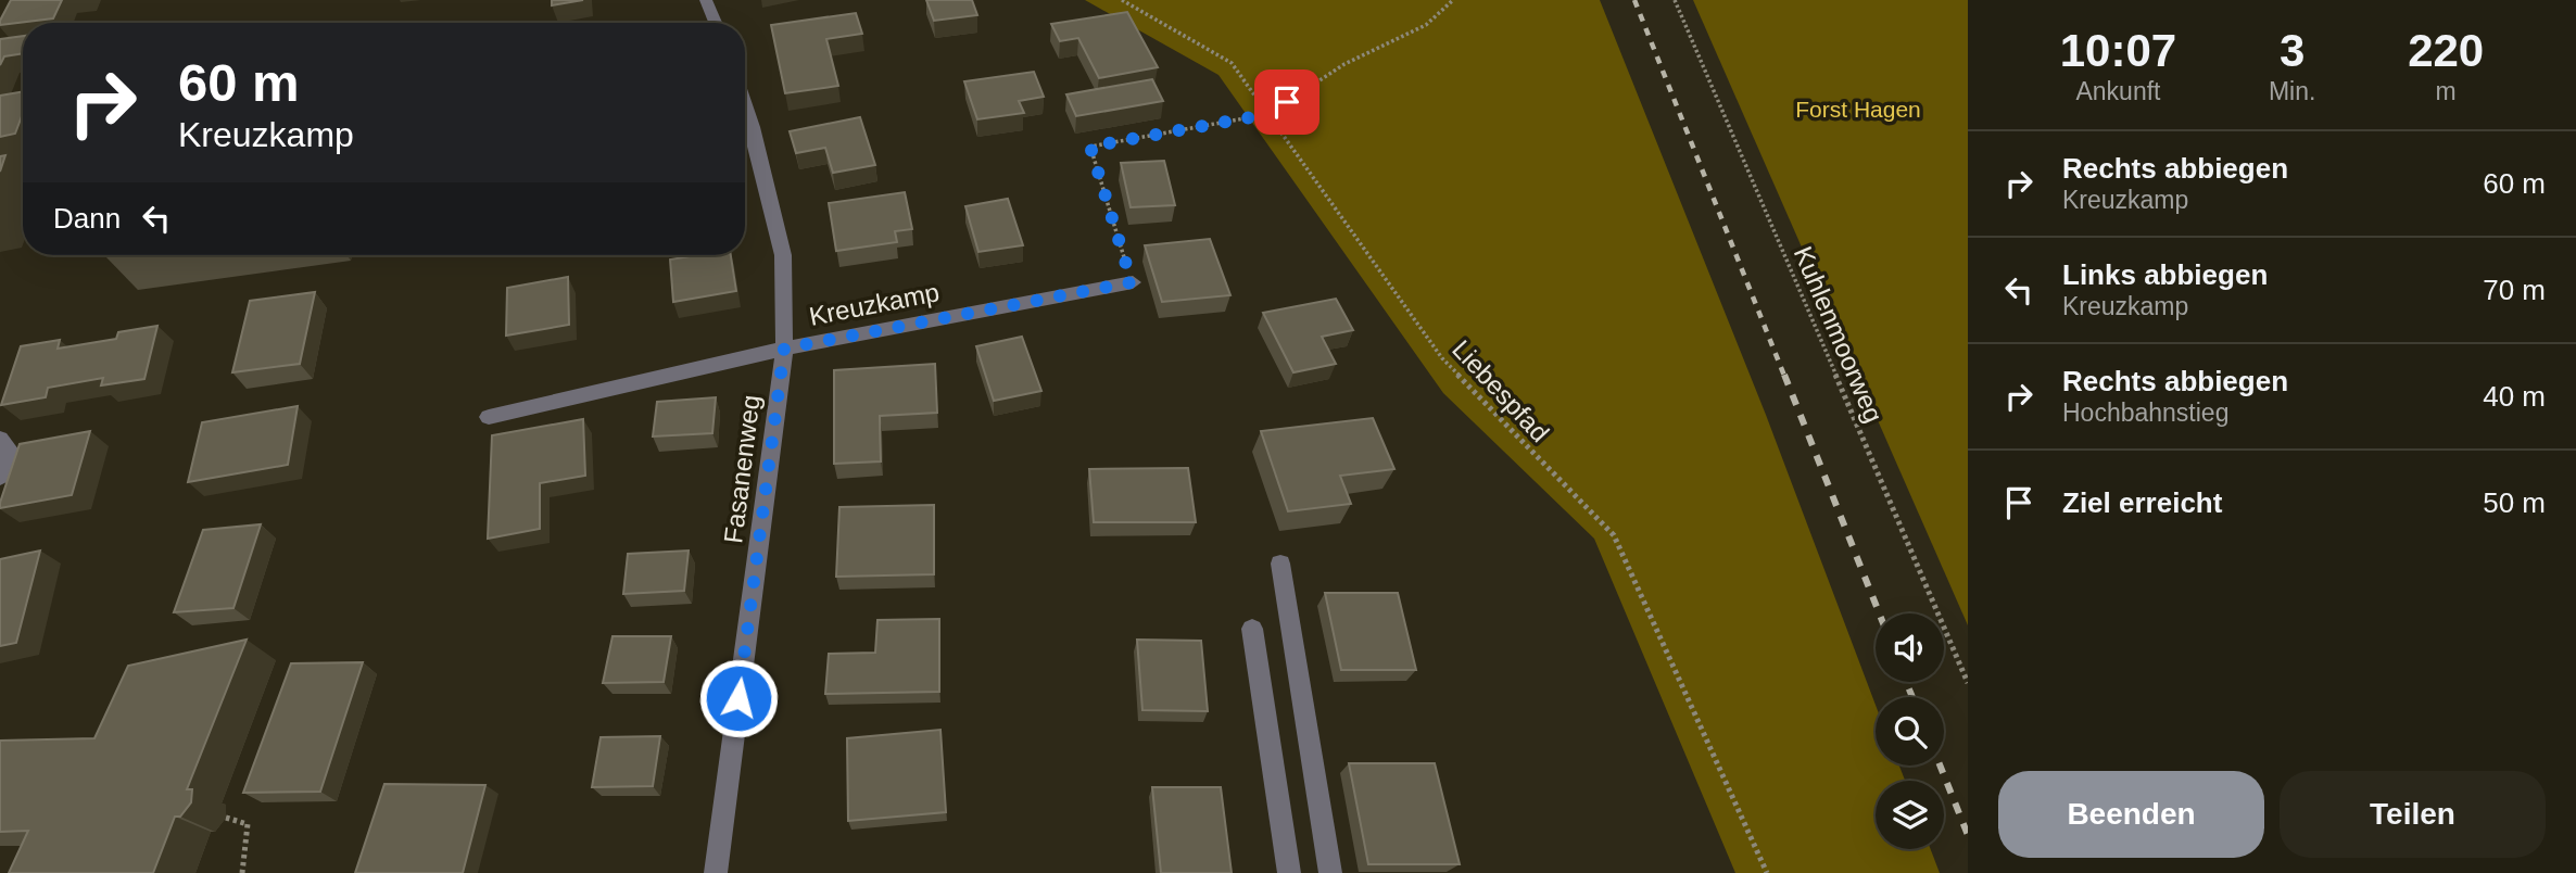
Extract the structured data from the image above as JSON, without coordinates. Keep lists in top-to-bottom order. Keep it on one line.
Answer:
{"streets":{"street":["Kreuzkamp","Fasanenweg"],"path":["Kuhlenmoorweg","Liebespfad"]},"crossings":[["Kreuzkamp","Fasanenweg"]],"parks":["Forst Hagen"],"page":{"eta":["10:07","Ankunft","3","Min.","220","m"],"turn":["60 m","Kreuzkamp"],"list":[{"name":"Rechts abbiegen","note":"Kreuzkamp","value":"60 m"},{"name":"Links abbiegen","note":"Kreuzkamp","value":"70 m"},{"name":"Rechts abbiegen","note":"Hochbahnstieg","value":"40 m"},{"name":"Ziel erreicht","value":"50 m"}],"then":"Dann","buttons":["Beenden","Teilen"]}}
